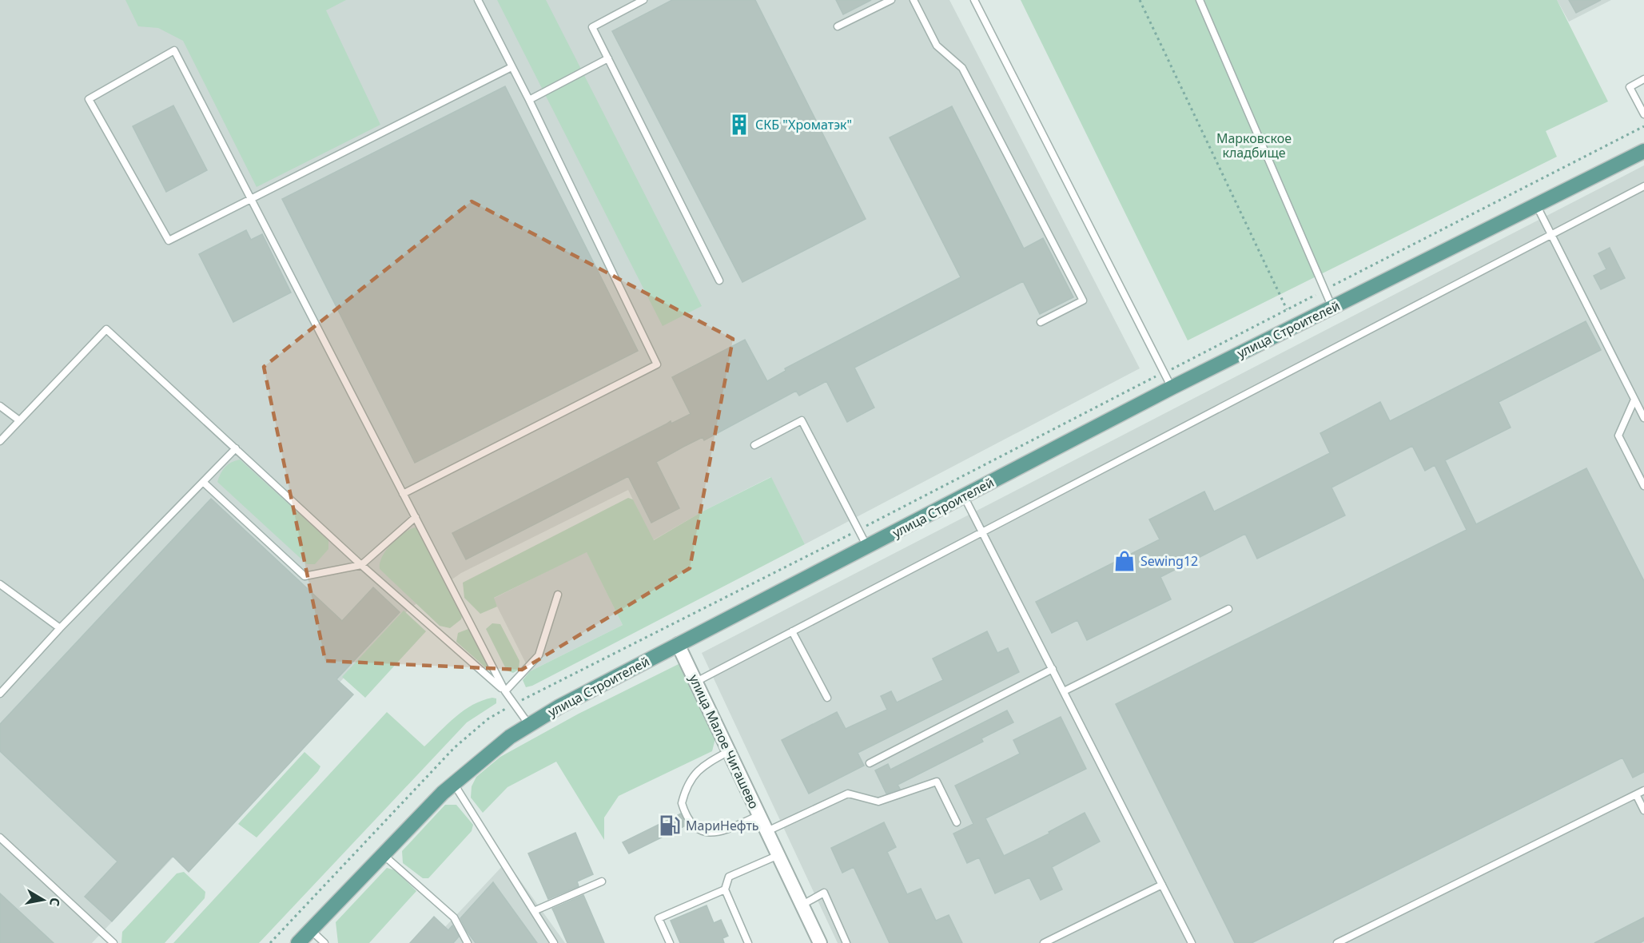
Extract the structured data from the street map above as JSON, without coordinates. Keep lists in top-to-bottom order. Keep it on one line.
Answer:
{"streets":{"main road":["улица Строителей"],"street":["улица Малое Чигашево"]},"crossings":[["улица Строителей","улица Малое Чигашево"]],"parks":["Марковское кладбище"],"places":{"building":["СКБ \"Хроматэк\""],"shop":["Sewing12"],"fuel station":["МариНефть"]},"north":"right"}
